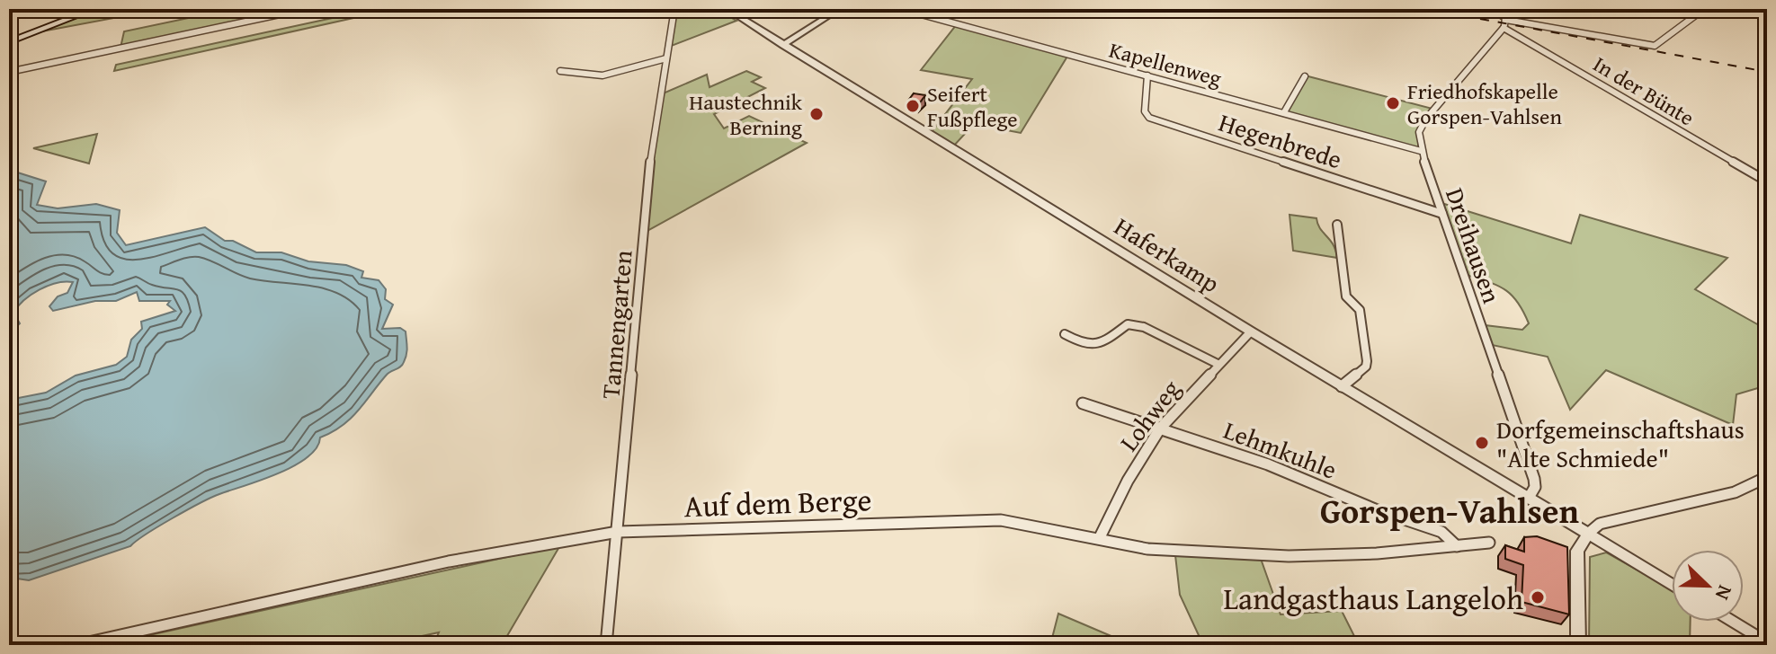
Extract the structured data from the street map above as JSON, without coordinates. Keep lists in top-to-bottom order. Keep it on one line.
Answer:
{"streets":{"street":["Kapellenweg","In der Bünte","Hegenbrede","Dreihausen","Haferkamp","Tannengarten","Lohweg","Lehmkuhle","Auf dem Berge"]},"crossings":[["Kapellenweg","Hegenbrede"],["Kapellenweg","Dreihausen"],["Hegenbrede","Dreihausen"],["Dreihausen","Haferkamp"],["Haferkamp","Lohweg"],["Tannengarten","Auf dem Berge"],["Lohweg","Lehmkuhle"],["Lohweg","Auf dem Berge"],["Lehmkuhle","Auf dem Berge"]],"districts":["Gorspen-Vahlsen"],"places":["Friedhofskapelle Gorspen-Vahlsen","Seifert Fußpflege","Haustechnik Berning","Dorfgemeinschaftshaus \"Alte Schmiede\"","Landgasthaus Langeloh"],"north":"bottom right"}
